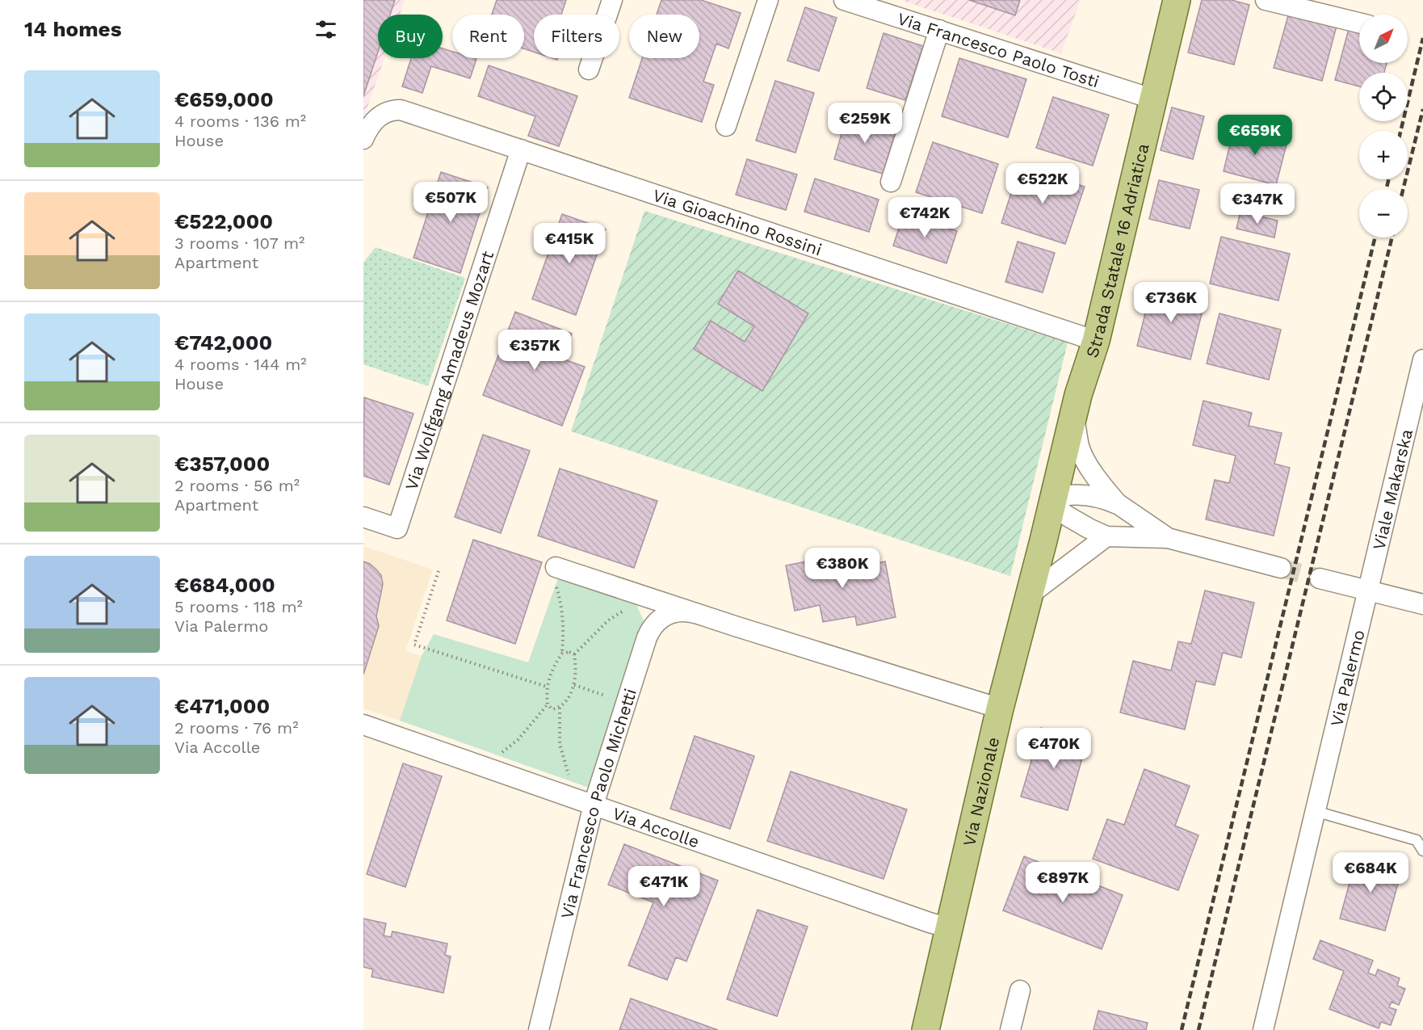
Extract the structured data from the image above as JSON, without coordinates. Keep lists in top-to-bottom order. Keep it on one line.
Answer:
{"streets":{"main road":["Strada Statale 16 Adriatica","Via Nazionale"],"street":["Via Francesco Paolo Tosti","Via Gioachino Rossini","Via Wolfgang Amadeus Mozart","Viale Makarska","Via Palermo","Via Francesco Paolo Michetti","Via Accolle"]},"crossings":[["Via Francesco Paolo Tosti","Strada Statale 16 Adriatica"],["Via Gioachino Rossini","Strada Statale 16 Adriatica"],["Via Gioachino Rossini","Via Wolfgang Amadeus Mozart"],["Strada Statale 16 Adriatica","Via Nazionale"],["Viale Makarska","Via Palermo"],["Via Nazionale","Via Accolle"],["Via Francesco Paolo Michetti","Via Accolle"]],"north":"top right","page":{"heading":"14 homes","map_buttons":["+","−"],"chip":["Buy","Rent","Filters","New"],"list":[{"name":"€659,000","note":"4 rooms · 136 m² · House"},{"name":"€522,000","note":"3 rooms · 107 m² · Apartment"},{"name":"€742,000","note":"4 rooms · 144 m² · House"},{"name":"€357,000","note":"2 rooms · 56 m² · Apartment"},{"name":"€684,000","note":"5 rooms · 118 m² · Via Palermo"},{"name":"€471,000","note":"2 rooms · 76 m² · Via Accolle"}],"price":["€259K","€659K","€522K","€507K","€347K","€742K","€415K","€736K","€357K","€380K","€470K","€684K","€897K","€471K"]}}
